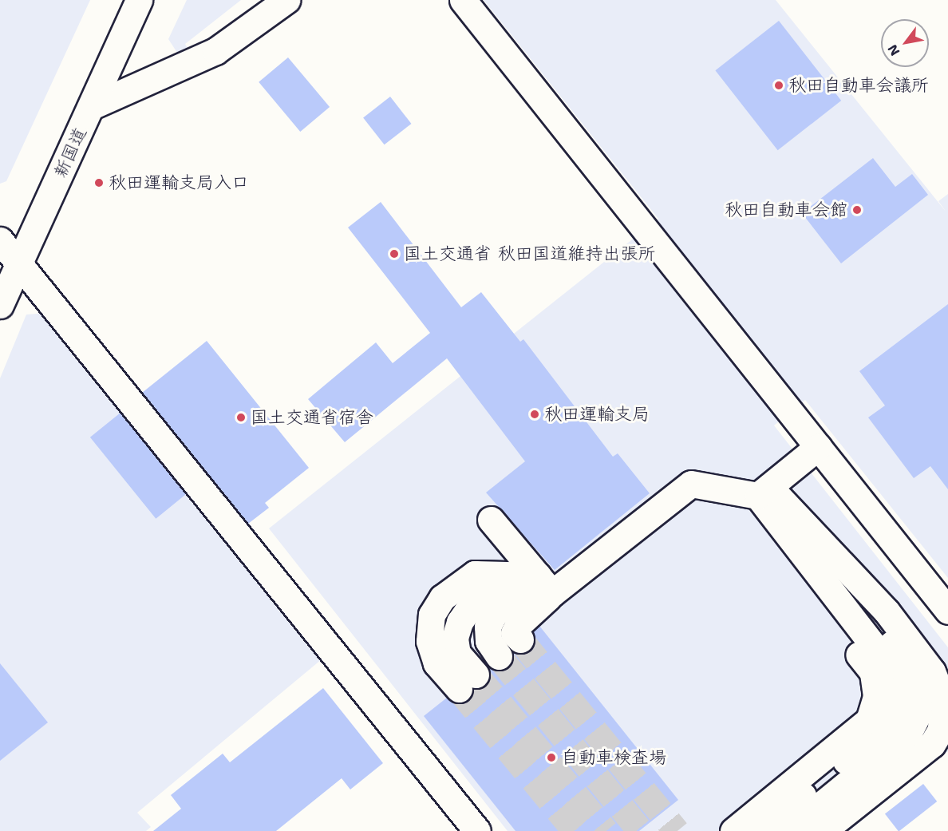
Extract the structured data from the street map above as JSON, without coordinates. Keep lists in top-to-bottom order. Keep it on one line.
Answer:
{"streets":{"street":["新国道"]},"places":["秋田自動車会議所","秋田運輸支局入口","秋田自動車会館","国土交通省 秋田国道維持出張所","秋田運輸支局","国土交通省宿舎","自動車検査場"],"north":"bottom left"}
